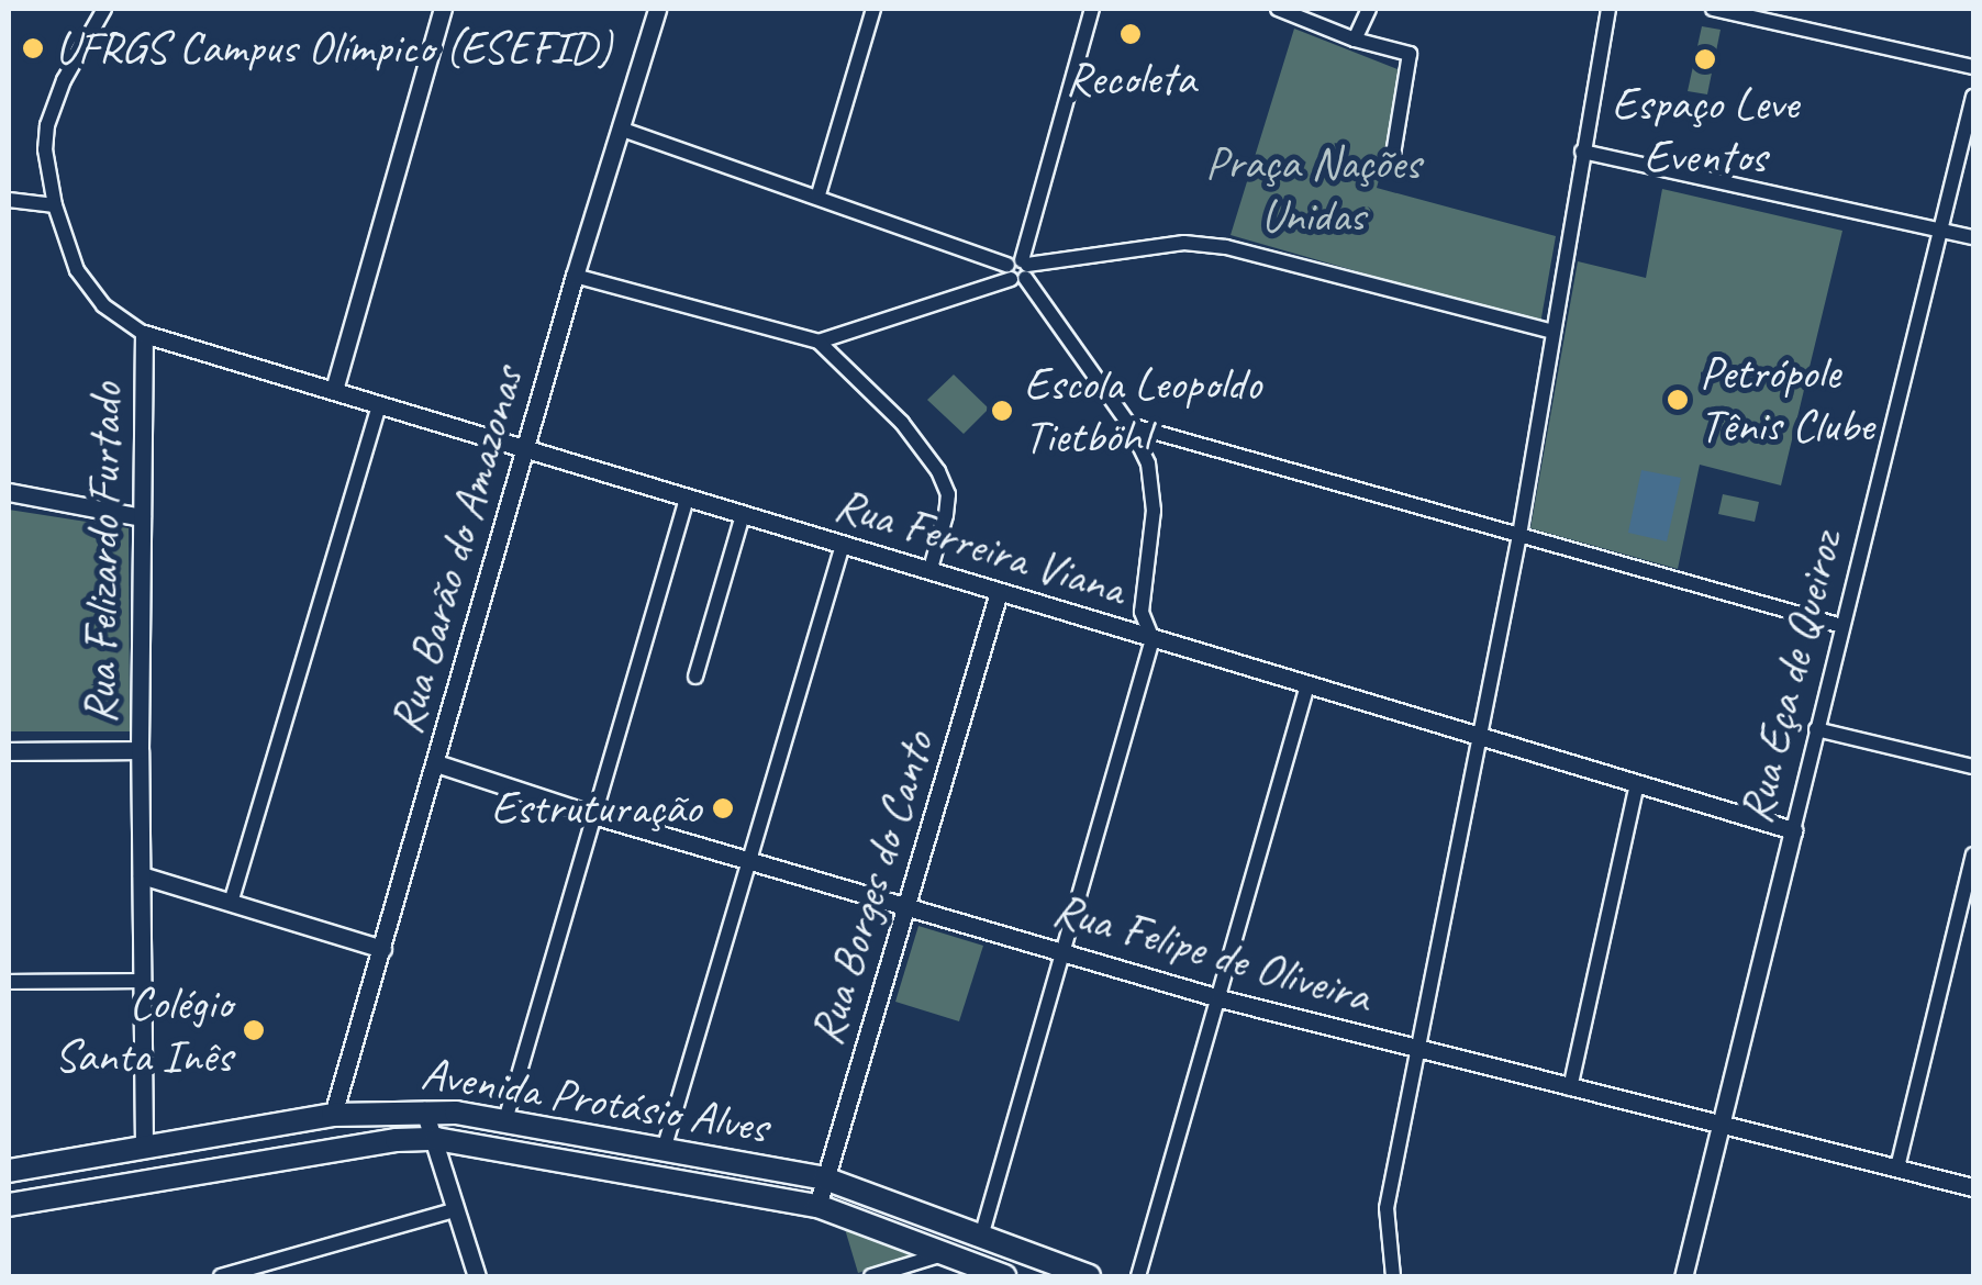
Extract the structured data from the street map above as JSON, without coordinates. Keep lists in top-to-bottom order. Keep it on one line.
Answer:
{"streets":{"main road":["Avenida Protásio Alves"],"street":["Rua Ferreira Viana","Rua Barão do Amazonas","Rua Felizardo Furtado","Rua Eça de Queiroz","Rua Borges do Canto","Rua Felipe de Oliveira"]},"crossings":[["Rua Ferreira Viana","Rua Barão do Amazonas"],["Rua Ferreira Viana","Rua Felizardo Furtado"],["Rua Ferreira Viana","Rua Eça de Queiroz"],["Rua Ferreira Viana","Rua Borges do Canto"],["Rua Barão do Amazonas","Rua Felipe de Oliveira"],["Rua Barão do Amazonas","Avenida Protásio Alves"],["Rua Felizardo Furtado","Avenida Protásio Alves"],["Rua Eça de Queiroz","Rua Felipe de Oliveira"],["Rua Borges do Canto","Rua Felipe de Oliveira"],["Rua Borges do Canto","Avenida Protásio Alves"]],"parks":["Praça Nações Unidas"],"places":["Recoleta","UFRGS Campus Olímpico (ESEFID)","Espaço Leve Eventos","Petrópole Tênis Clube","Escola Leopoldo Tietböhl","Estruturação","Colégio Santa Inês"]}
